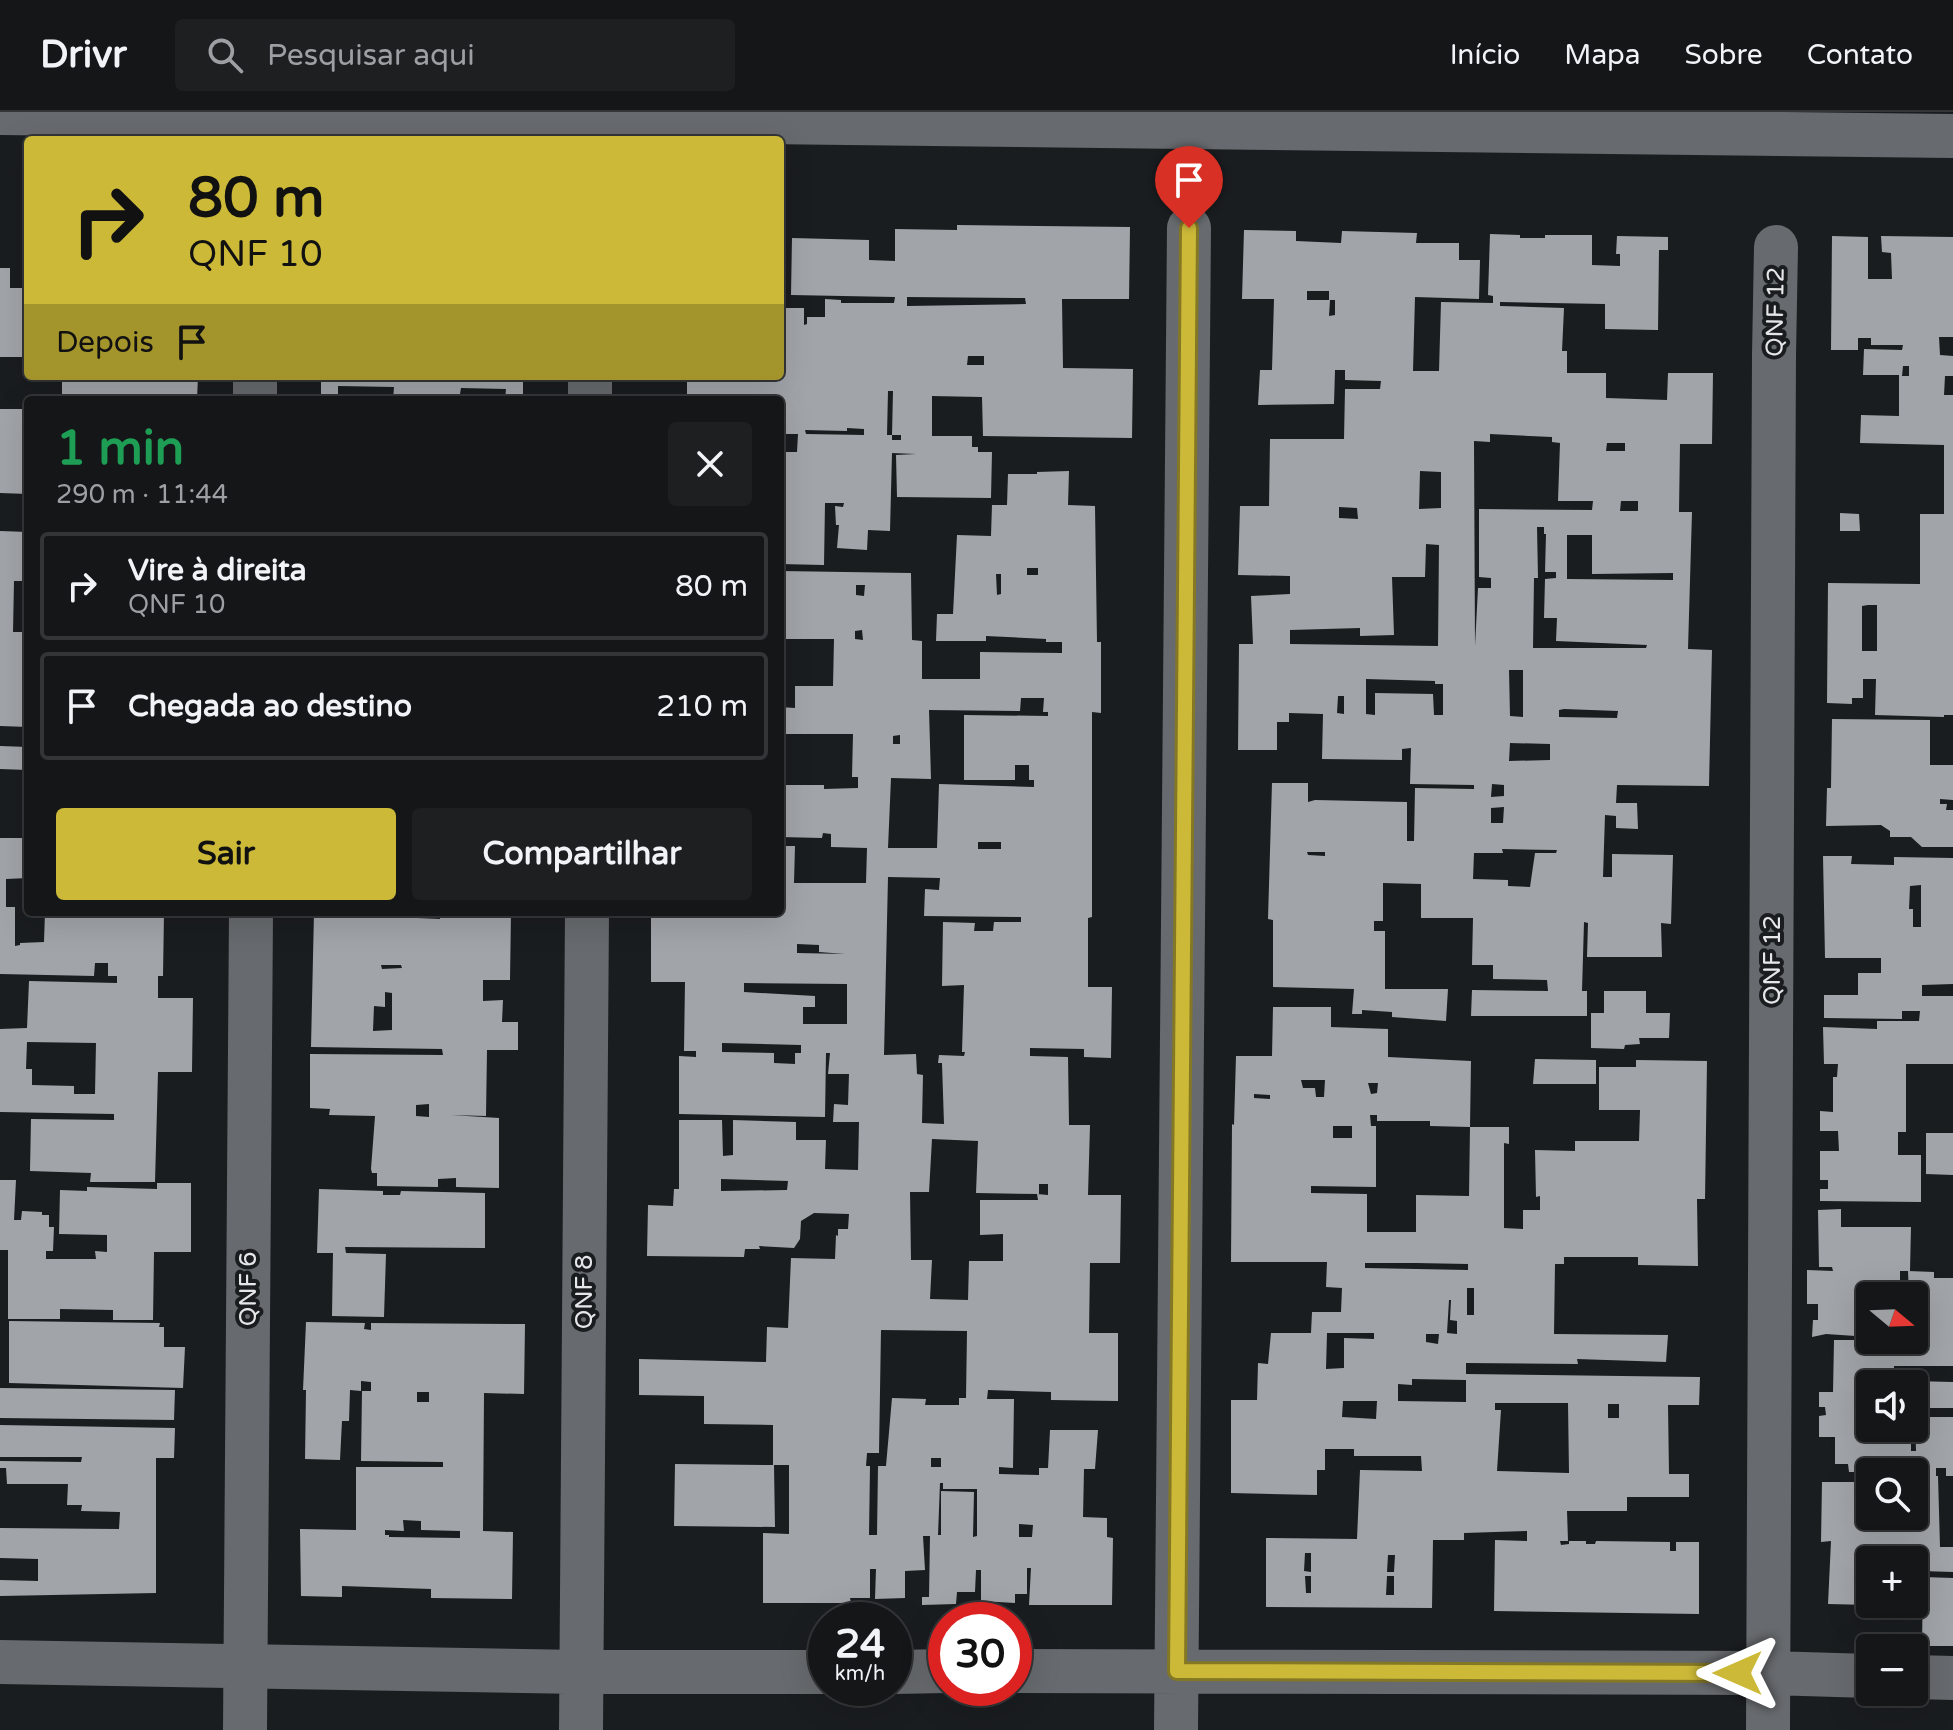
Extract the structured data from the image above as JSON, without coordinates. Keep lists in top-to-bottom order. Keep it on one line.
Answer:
{"streets":{"street":["QNF 12","QNF 6","QNF 8"]},"north":"right","page":{"header":"Drivr","search":"Pesquisar aqui","nav":["Início","Mapa","Sobre","Contato"],"turn":["80 m","QNF 10"],"then":"Depois","heading":["1 min","290 m · 11:44"],"list":[{"name":"Vire à direita","note":"QNF 10","value":"80 m"},{"name":"Chegada ao destino","value":"210 m"}],"buttons":["Sair","Compartilhar"],"map_buttons":["+","−"],"speed":"24 km/h","limit":"30"}}
